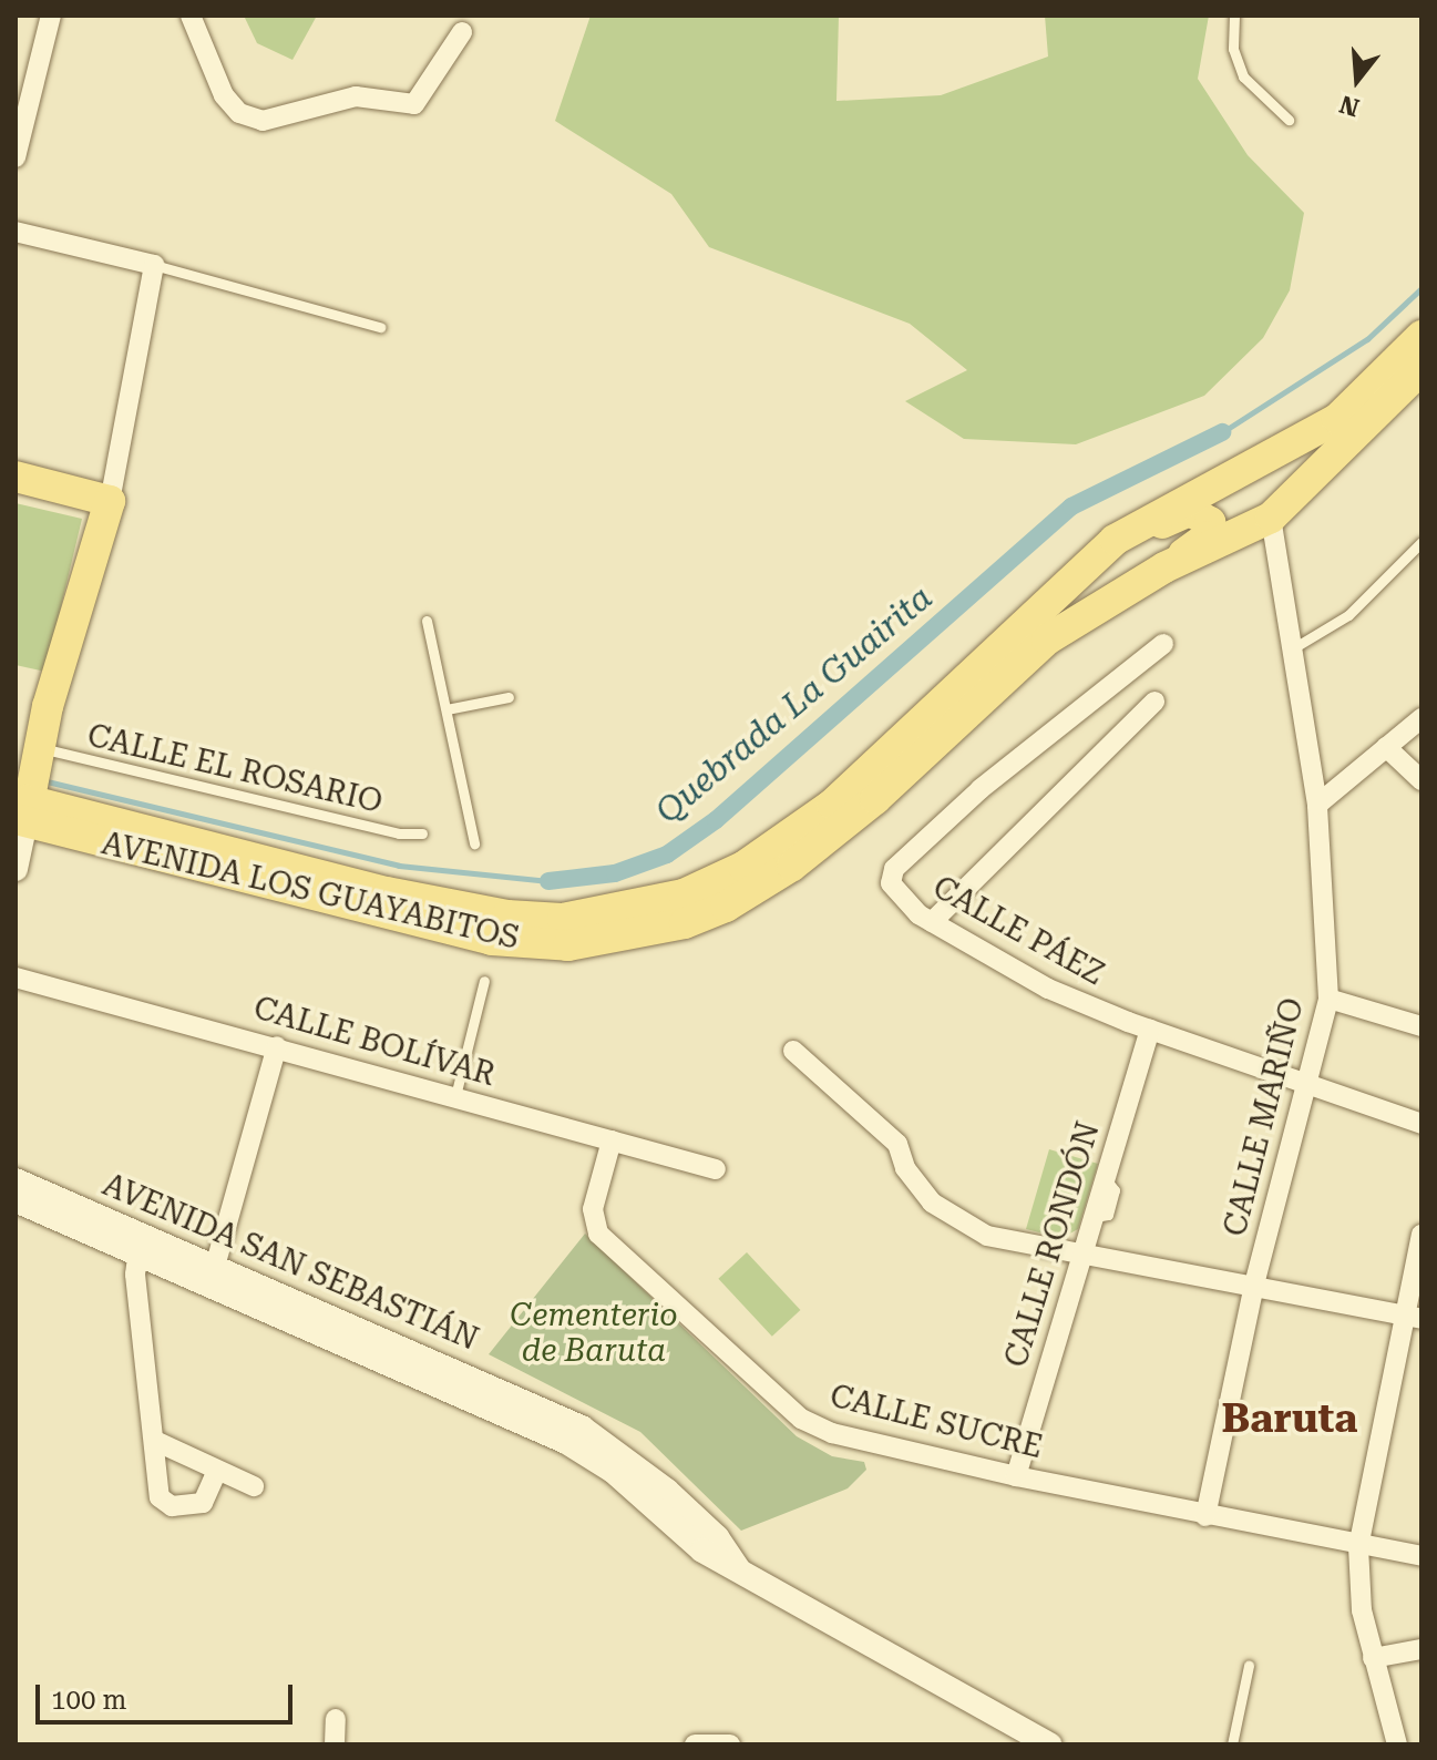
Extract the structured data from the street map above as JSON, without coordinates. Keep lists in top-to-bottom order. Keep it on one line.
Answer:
{"streets":{"main road":["AVENIDA LOS GUAYABITOS"],"street":["CALLE PÁEZ","CALLE BOLÍVAR","CALLE MARIÑO","CALLE RONDÓN","AVENIDA SAN SEBASTIÁN","CALLE SUCRE"],"lane":["CALLE EL ROSARIO"]},"crossings":[["CALLE EL ROSARIO","AVENIDA LOS GUAYABITOS"],["AVENIDA LOS GUAYABITOS","CALLE MARIÑO"],["CALLE PÁEZ","CALLE MARIÑO"],["CALLE PÁEZ","CALLE RONDÓN"],["CALLE BOLÍVAR","CALLE SUCRE"],["CALLE MARIÑO","CALLE SUCRE"],["CALLE RONDÓN","CALLE SUCRE"]],"districts":["Baruta"],"water":["Quebrada La Guairita"],"parks":["Cementerio de Baruta"],"scale_bar":"100 m","north":"bottom"}
